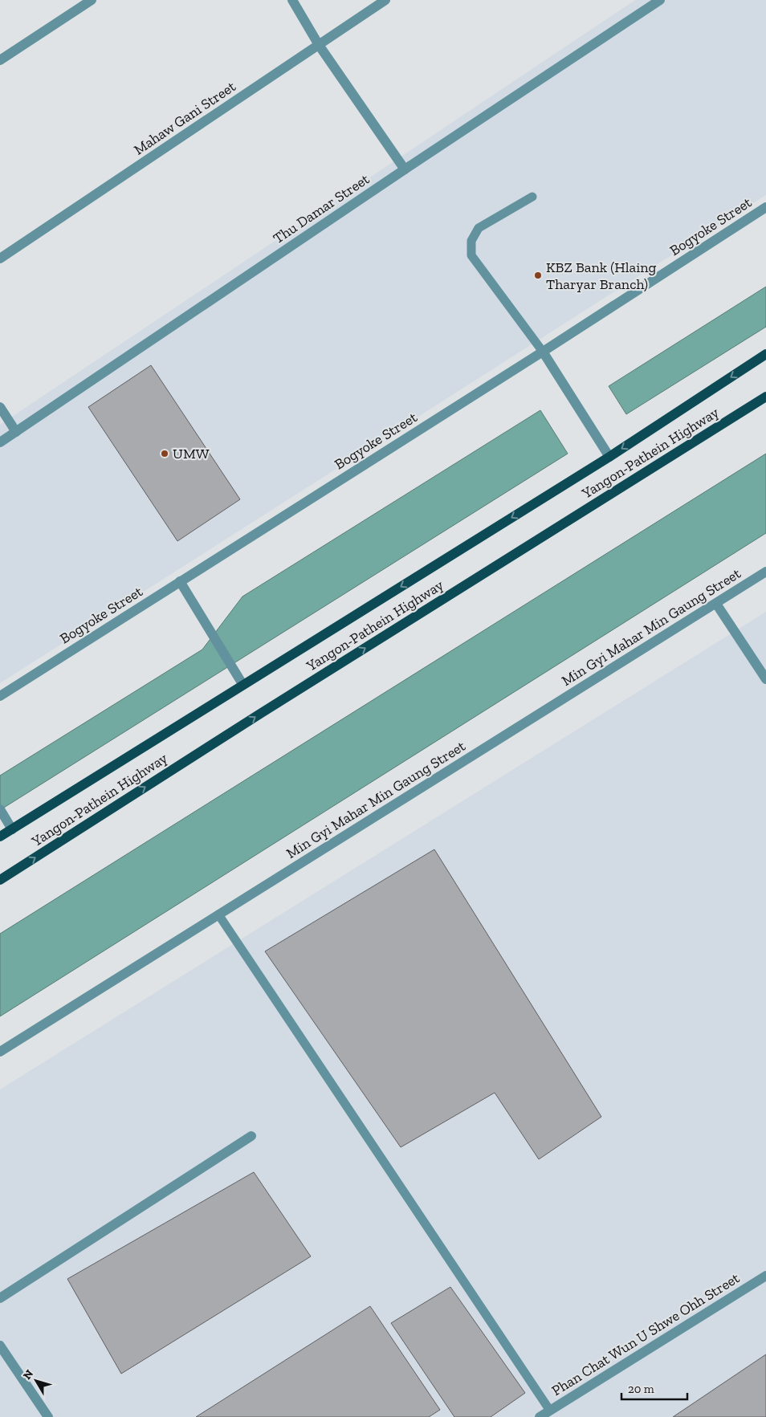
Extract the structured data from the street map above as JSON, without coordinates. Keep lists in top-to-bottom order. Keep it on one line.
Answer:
{"streets":{"main road":["Yangon-Pathein Highway"],"street":["Mahaw Gani Street","Thu Damar Street","Bogyoke Street","Min Gyi Mahar Min Gaung Street","Phan Chat Wun U Shwe Ohh Street"]},"places":["KBZ Bank (Hlaing Tharyar Branch)","UMW"],"scale_bar":"20 m","north":"top left"}
